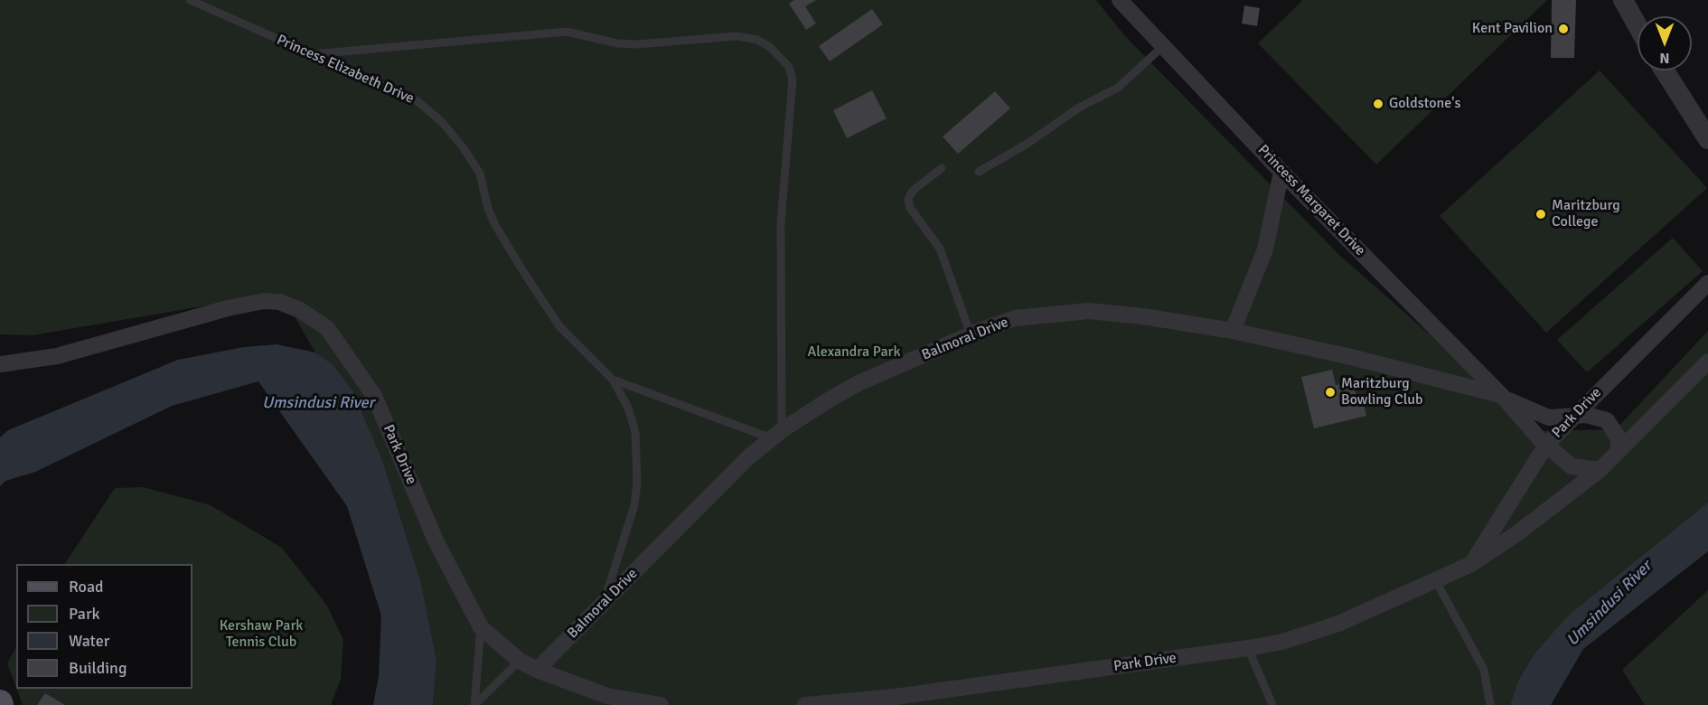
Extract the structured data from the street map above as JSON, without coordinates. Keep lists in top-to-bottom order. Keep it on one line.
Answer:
{"streets":{"street":["Princess Margaret Drive","Balmoral Drive","Park Drive"],"lane":["Princess Elizabeth Drive"]},"crossings":[["Princess Elizabeth Drive","Balmoral Drive"],["Princess Margaret Drive","Balmoral Drive"],["Princess Margaret Drive","Park Drive"],["Balmoral Drive","Park Drive"]],"water":["Umsindusi River"],"parks":["Alexandra Park","Kershaw Park Tennis Club"],"places":["Kent Pavilion","Goldstone's","Maritzburg College","Maritzburg Bowling Club"],"legend":["Road","Park","Water","Building"],"north":"bottom"}
